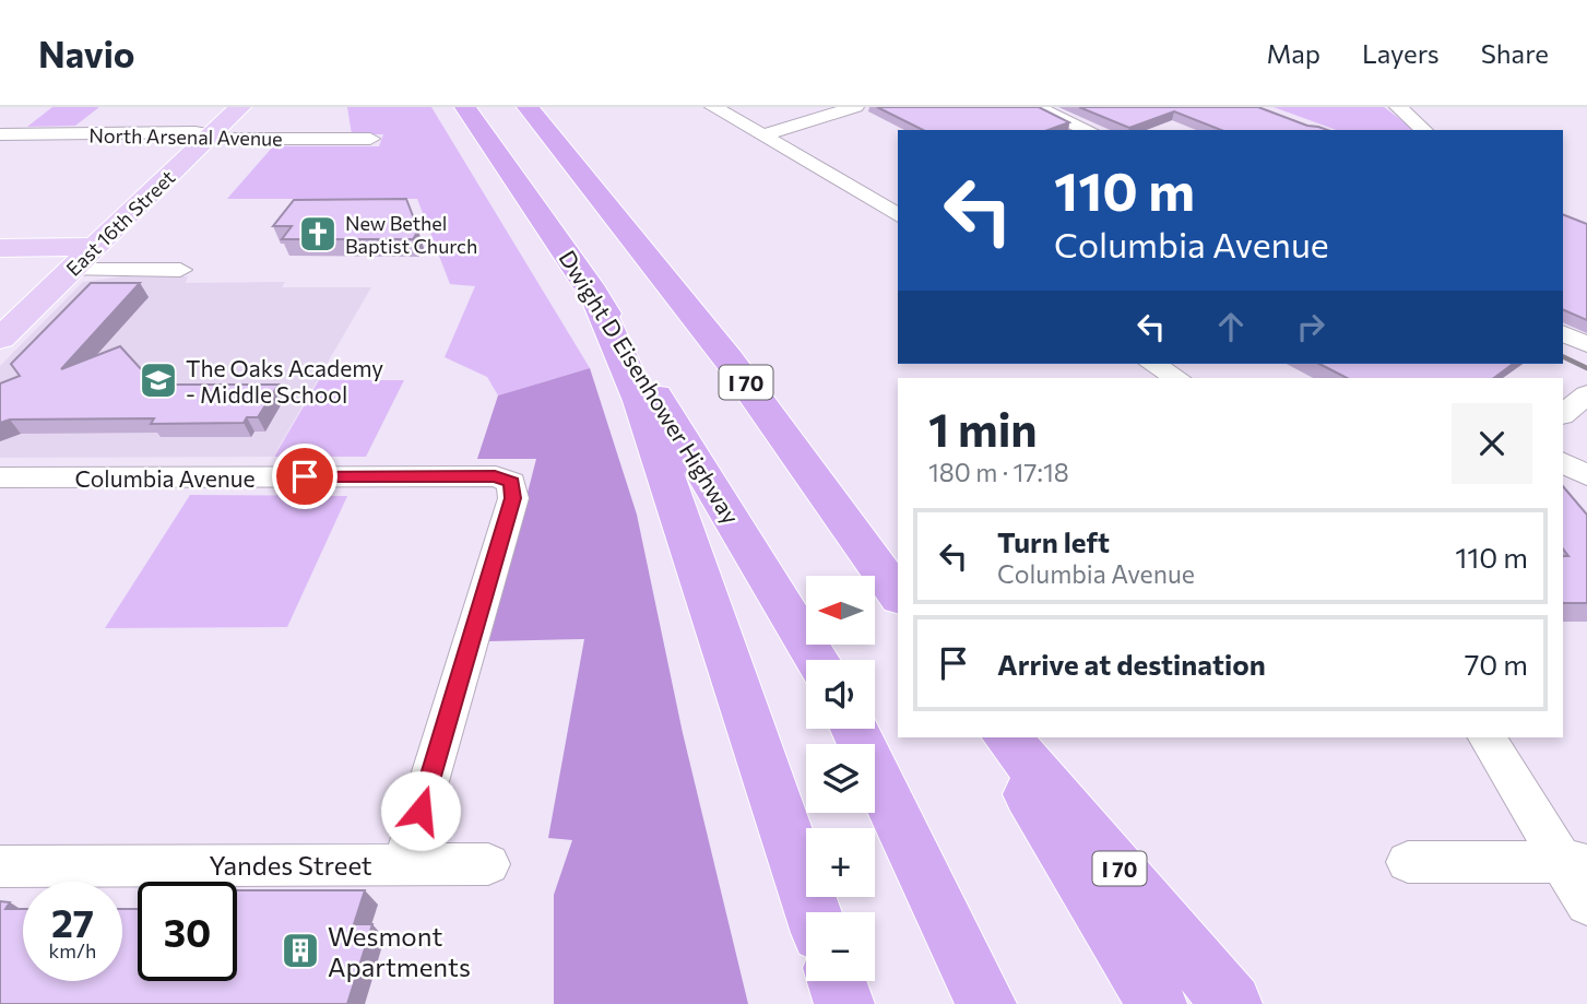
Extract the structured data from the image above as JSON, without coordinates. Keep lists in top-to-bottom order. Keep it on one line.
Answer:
{"streets":{"highway":["I 70","Dwight D Eisenhower Highway"],"main road":["East 16th Street"],"street":["North Arsenal Avenue","Columbia Avenue","Yandes Street"]},"crossings":[["North Arsenal Avenue","East 16th Street"],["Columbia Avenue","Yandes Street"]],"places":{"church":["New Bethel Baptist Church"],"school or university":["The Oaks Academy - Middle School"],"building":["Wesmont Apartments"]},"north":"left","page":{"header":"Navio","nav":["Map","Layers","Share"],"turn":["110 m","Columbia Avenue"],"heading":["1 min","180 m · 17:18"],"list":[{"name":"Turn left","note":"Columbia Avenue","value":"110 m"},{"name":"Arrive at destination","value":"70 m"}],"map_buttons":["+","−"],"speed":"27 km/h","limit":"30"}}
